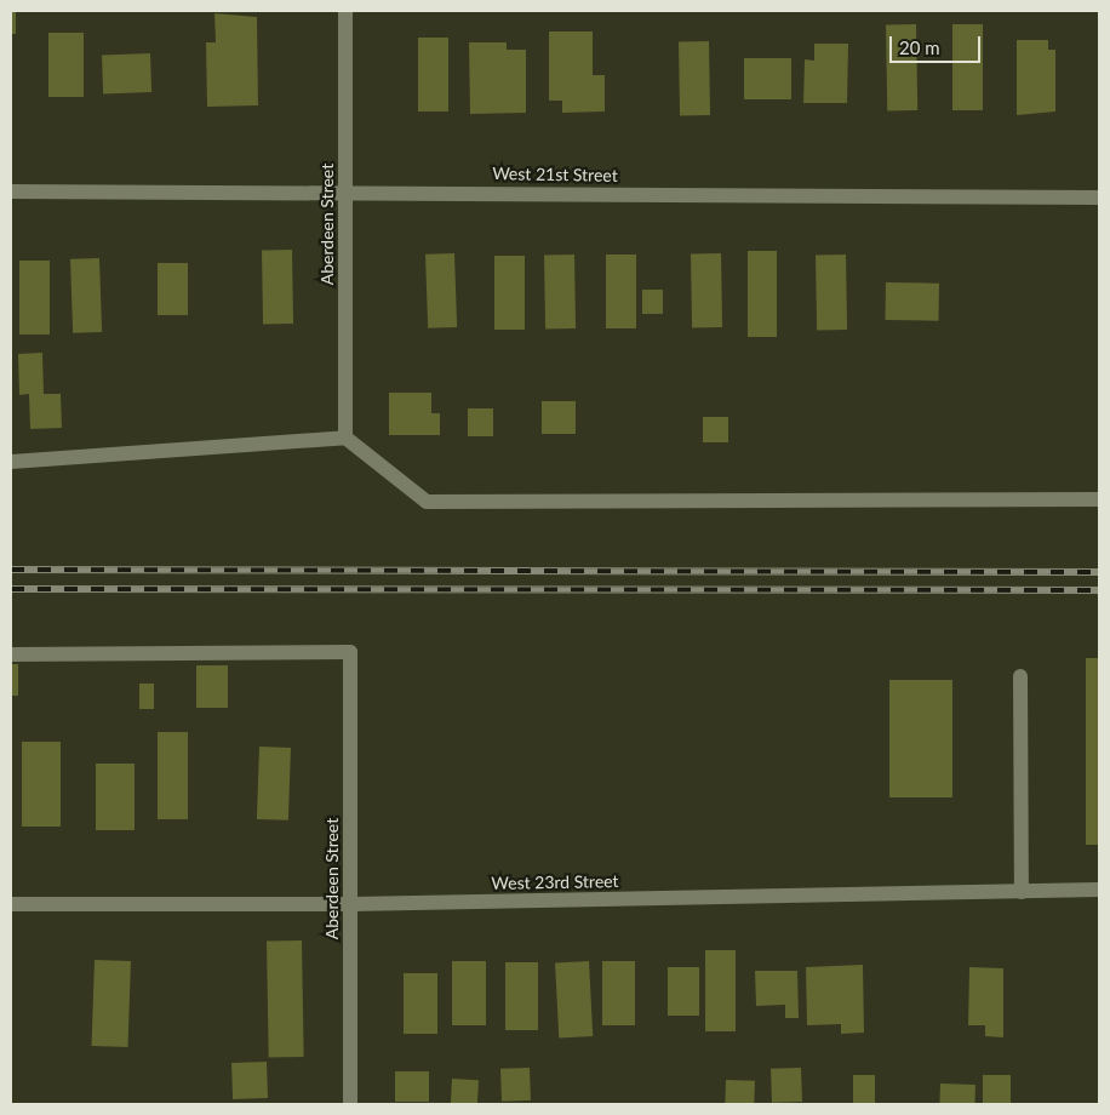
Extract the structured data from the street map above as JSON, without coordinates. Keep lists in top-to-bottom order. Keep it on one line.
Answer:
{"streets":{"street":["West 21st Street","Aberdeen Street","West 23rd Street"]},"crossings":[["West 21st Street","Aberdeen Street"],["Aberdeen Street","West 23rd Street"]],"scale_bar":"20 m"}
